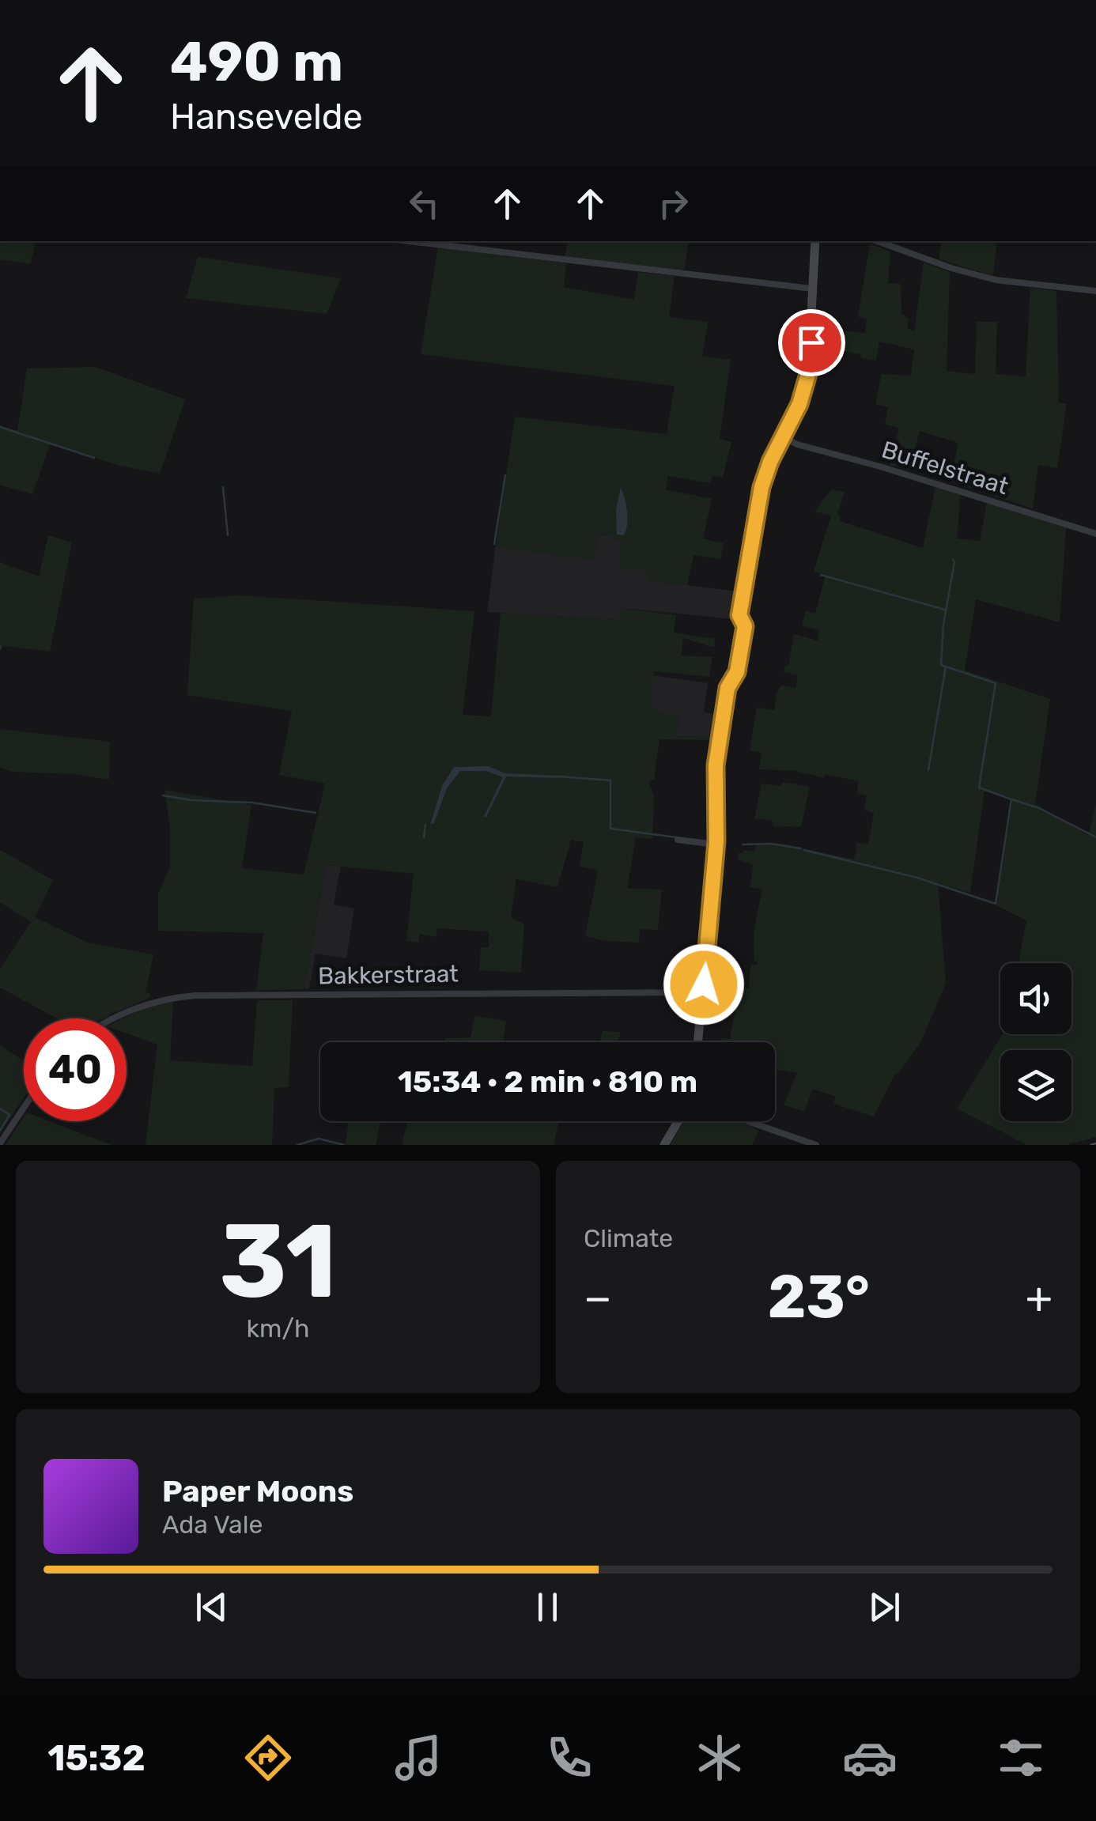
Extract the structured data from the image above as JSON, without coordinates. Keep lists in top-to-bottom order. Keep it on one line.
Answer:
{"streets":{"street":["Buffelstraat","Bakkerstraat"]},"page":{"turn":["490 m","Hansevelde"],"limit":"40","trip":"15:34 · 2 min · 810 m","tile":[["31","km/h"],"Climate"],"heat":["−","23°","+"],"song":["Paper Moons","Ada Vale"],"tabs":"15:32"}}
